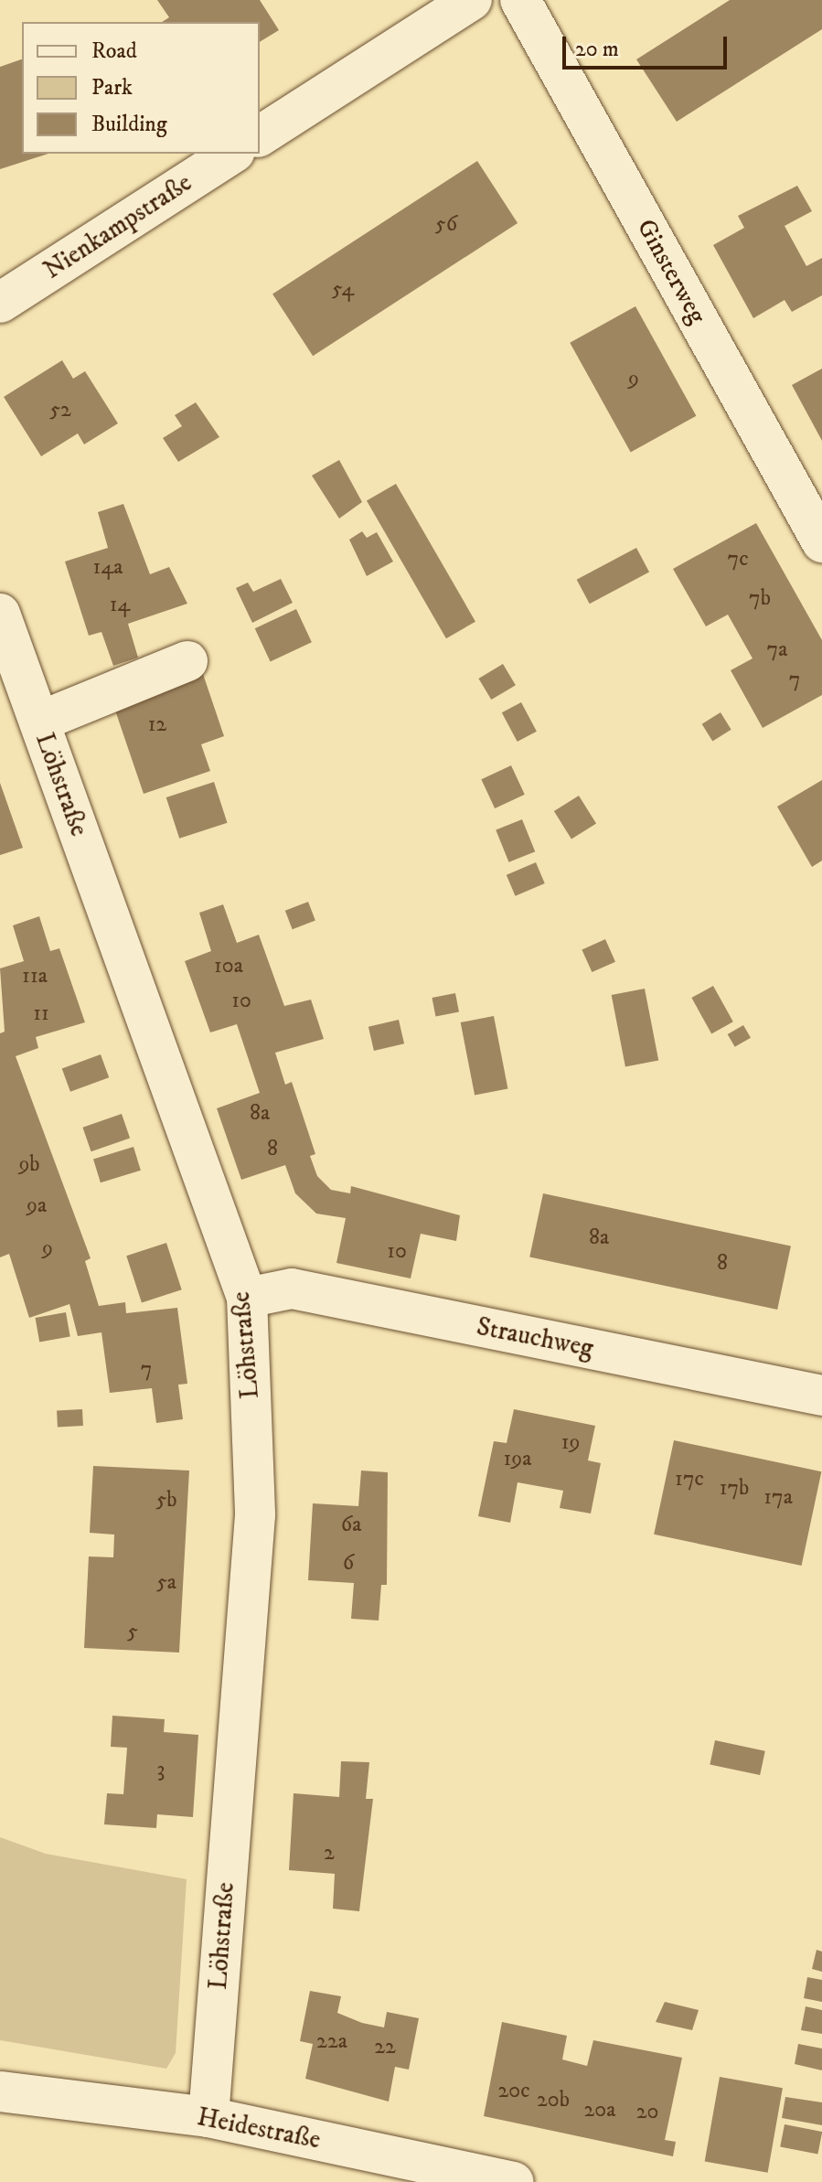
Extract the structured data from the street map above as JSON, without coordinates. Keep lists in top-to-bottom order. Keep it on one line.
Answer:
{"streets":{"street":["Nienkampstraße","Ginsterweg","Löhstraße","Strauchweg","Heidestraße"]},"crossings":[["Löhstraße","Strauchweg"],["Löhstraße","Heidestraße"]],"house_numbers":["56","54","9","52","7c","14a","7b","14","7a","7","12","10a","11a","10","11","8a","8","9b","9a","8a","9","10","8","7","19","19a","17c","17b","17a","5b","6a","6","5a","5","3","2","22a","22","20c","20b","20a","20"],"legend":["Road","Park","Building"],"scale_bar":"20 m"}
